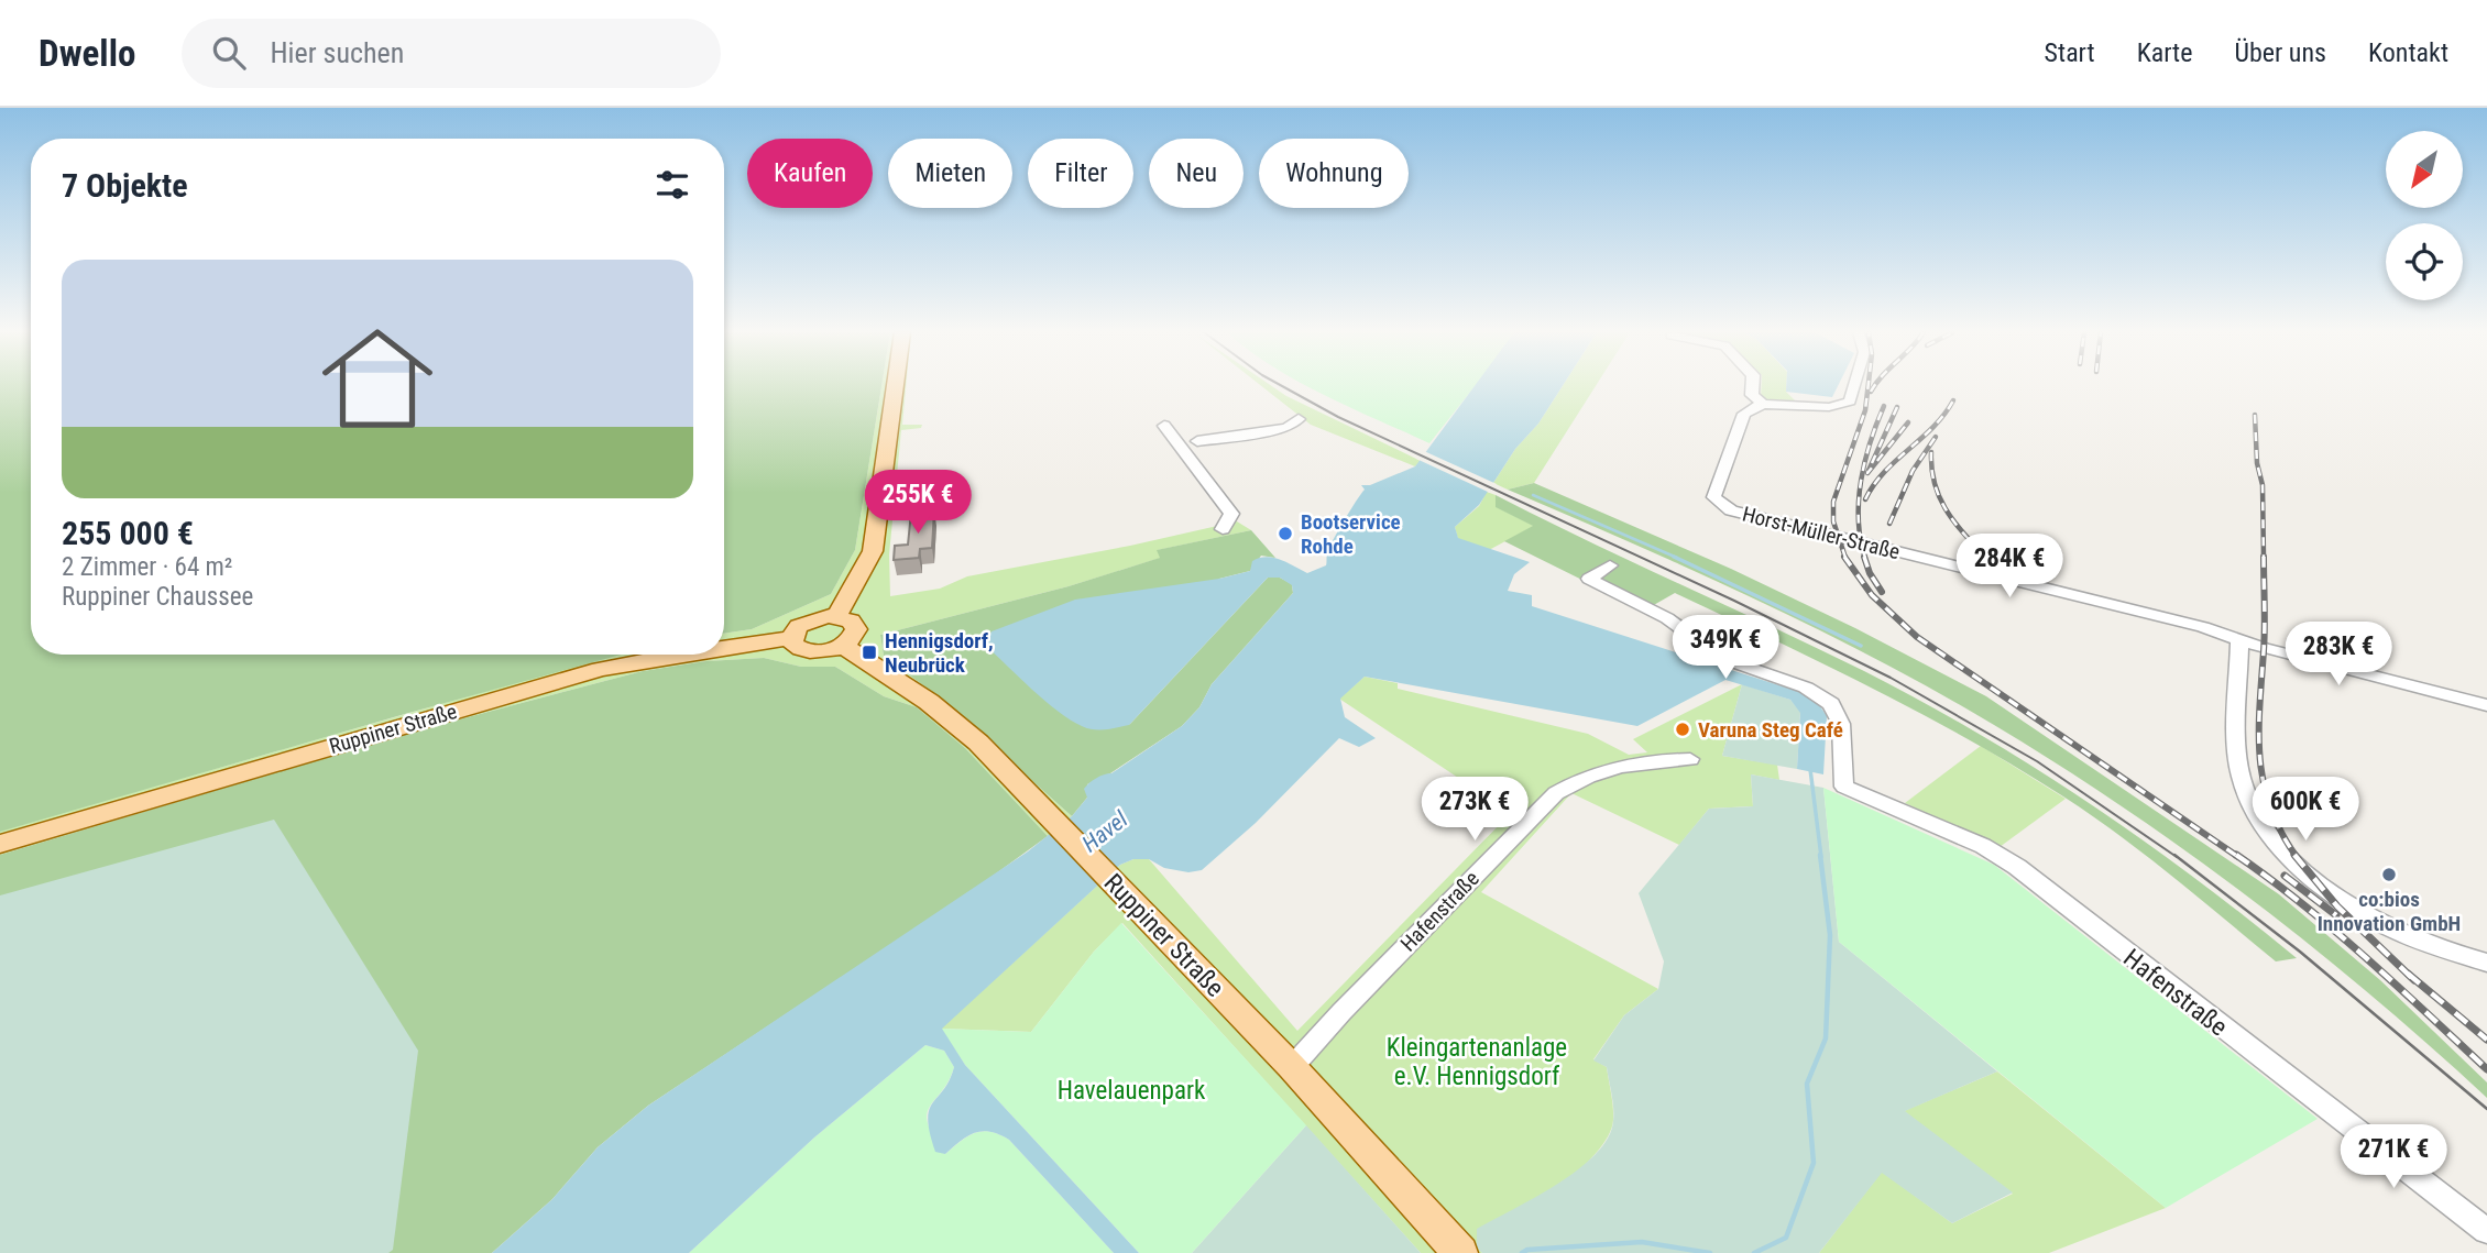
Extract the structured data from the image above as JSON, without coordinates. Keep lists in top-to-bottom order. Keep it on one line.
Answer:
{"streets":{"main road":["Ruppiner Straße"],"street":["Horst-Müller-Straße","Hafenstraße"]},"crossings":[["Ruppiner Straße","Hafenstraße"]],"water":["Havel"],"parks":["Kleingartenanlage e.V. Hennigsdorf","Havelauenpark"],"places":{"other":["Bootservice Rohde","Varuna Steg Café","co:bios Innovation GmbH"],"transit":["Hennigsdorf, Neubrück"]},"north":"bottom left","page":{"header":"Dwello","search":"Hier suchen","nav":["Start","Karte","Über uns","Kontakt"],"chip":["Kaufen","Mieten","Filter","Neu","Wohnung"],"heading":"7 Objekte","list":[{"name":"255 000 €","note":"2 Zimmer · 64 m² · Ruppiner Chaussee"}],"price":["255K €","284K €","349K €","283K €","273K €","600K €","271K €"]}}
